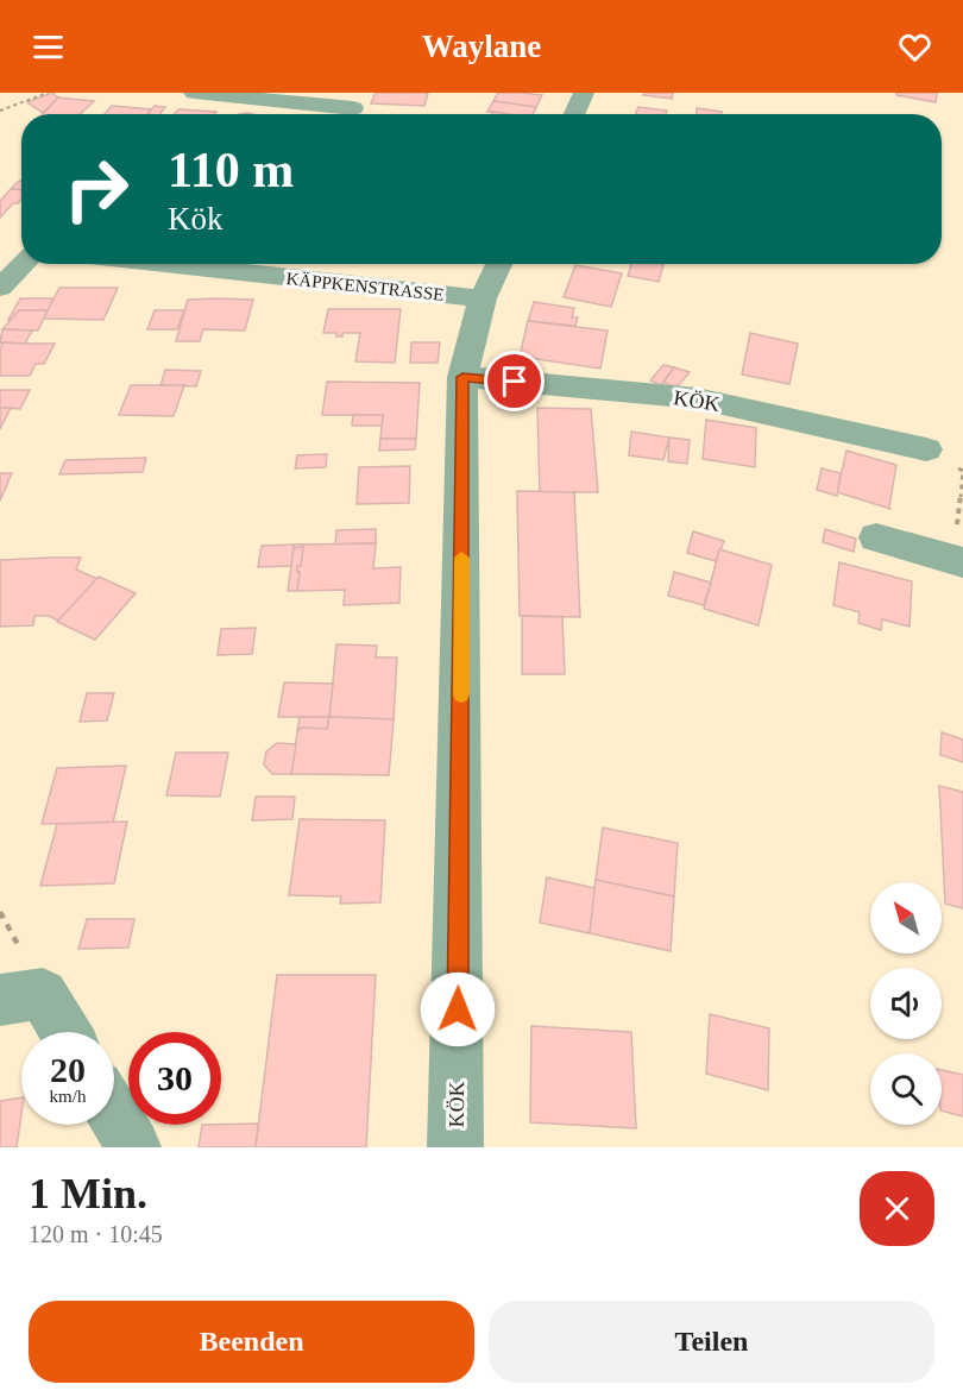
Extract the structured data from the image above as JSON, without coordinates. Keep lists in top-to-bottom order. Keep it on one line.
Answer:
{"streets":{"street":["KÄPPKENSTRASSE","KÖK"]},"crossings":[["KÄPPKENSTRASSE","KÖK"]],"north":"top left","page":{"header":"Waylane","turn":["110 m","Kök"],"speed":"20 km/h","limit":"30","heading":["1 Min.","120 m · 10:45"],"buttons":["Beenden","Teilen"]}}
